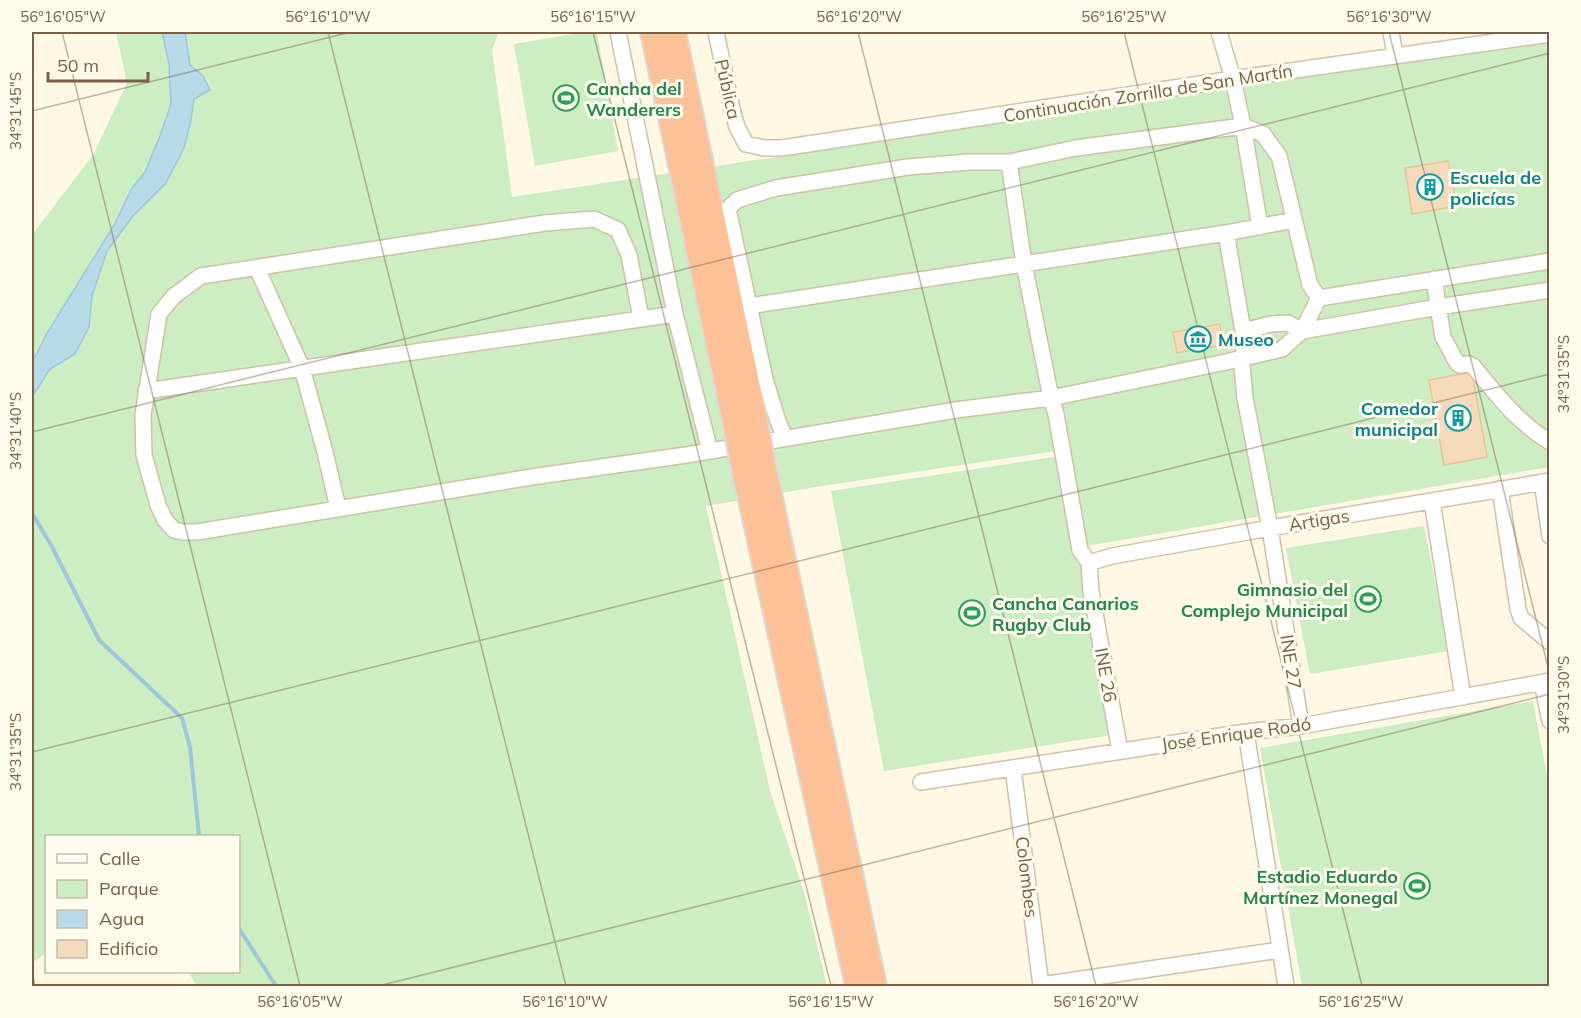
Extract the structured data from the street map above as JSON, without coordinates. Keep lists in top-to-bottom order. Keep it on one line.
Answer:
{"streets":{"street":["Pública","Continuación Zorrilla de San Martín","Artigas","INE 27","INE 26","José Enrique Rodó","Colombes"]},"crossings":[["Pública","Continuación Zorrilla de San Martín"],["Artigas","INE 27"],["Artigas","INE 26"],["INE 27","José Enrique Rodó"],["INE 26","José Enrique Rodó"],["José Enrique Rodó","Colombes"]],"places":{"sports":["Cancha del Wanderers","Gimnasio del Complejo Municipal","Cancha Canarios Rugby Club","Estadio Eduardo Martínez Monegal"],"building":["Escuela de policías","Comedor municipal"],"museum":["Museo"]},"legend":["Calle","Parque","Agua","Edificio"],"scale_bar":"50 m","coordinates":["56°16'05\"W","56°16'10\"W","56°16'15\"W","56°16'20\"W","56°16'25\"W","56°16'30\"W","34°31'45\"S","34°31'35\"S","34°31'40\"S","34°31'30\"S"]}
